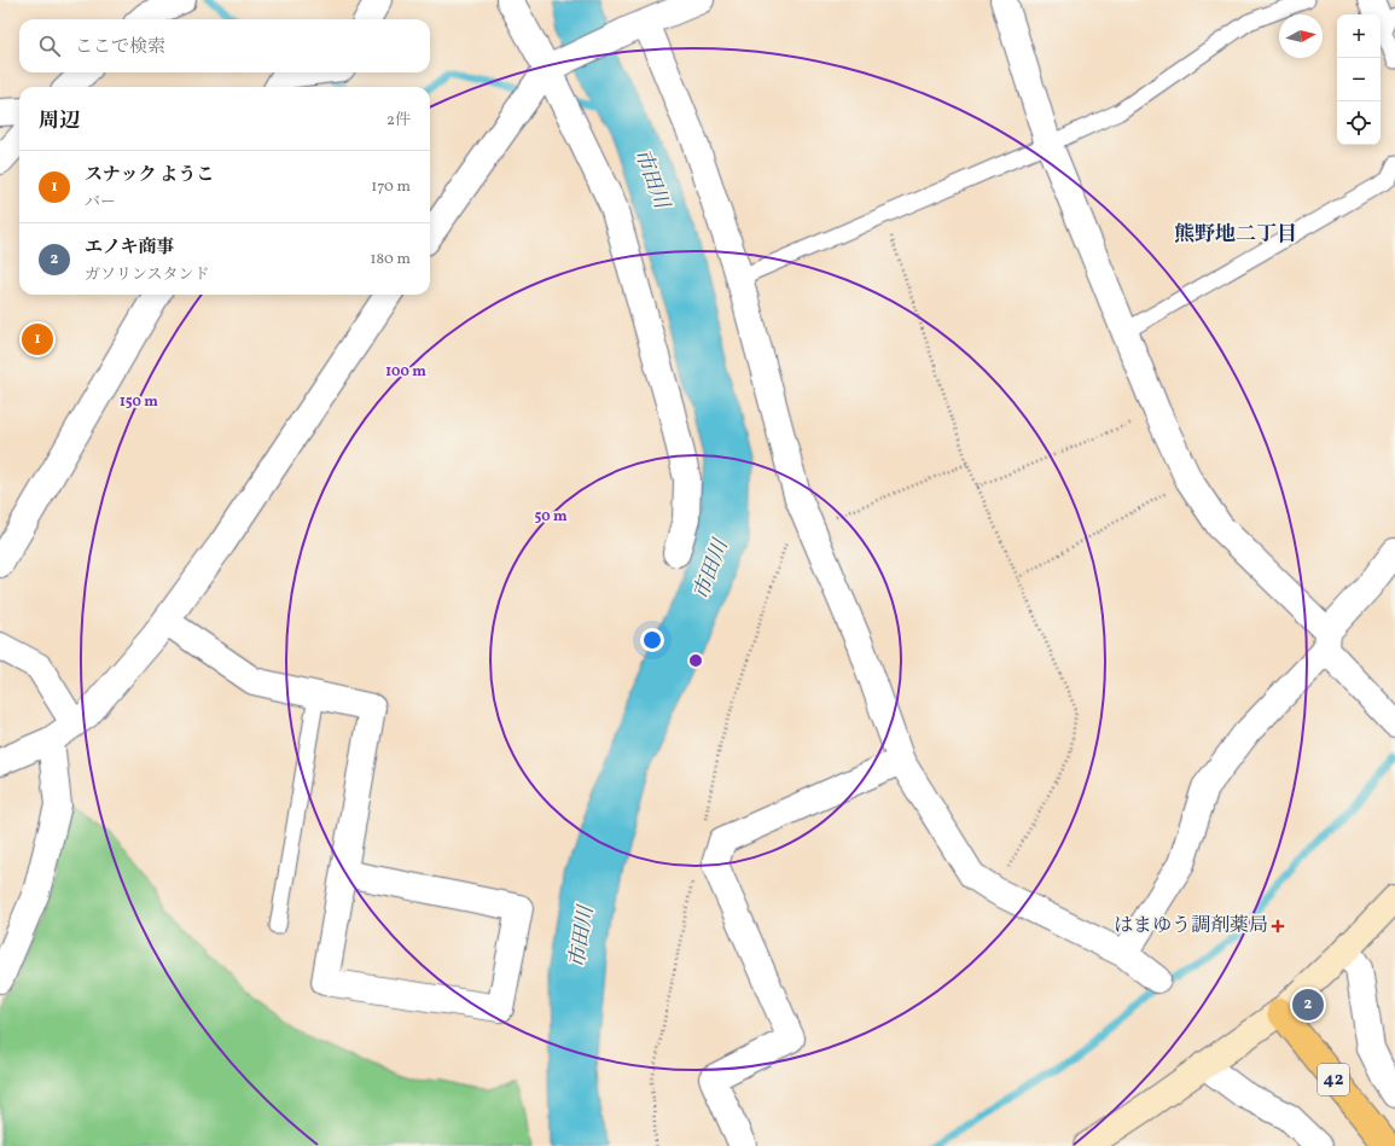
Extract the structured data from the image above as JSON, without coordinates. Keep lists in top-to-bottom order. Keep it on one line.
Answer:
{"streets":{"highway":["42"]},"districts":["熊野地二丁目"],"water":["市田川"],"places":{"health":["はまゆう調剤薬局"]},"north":"right","page":{"map_buttons":["+","−"],"search":"ここで検索","heading":["周辺","2件"],"list":[{"mark":"1","name":"スナック ようこ","note":"バー","value":"170 m"},{"mark":"2","name":"エノキ商事","note":"ガソリンスタンド","value":"180 m"}],"pins":["1","2"]},"rings":["100 m","150 m","50 m"]}
